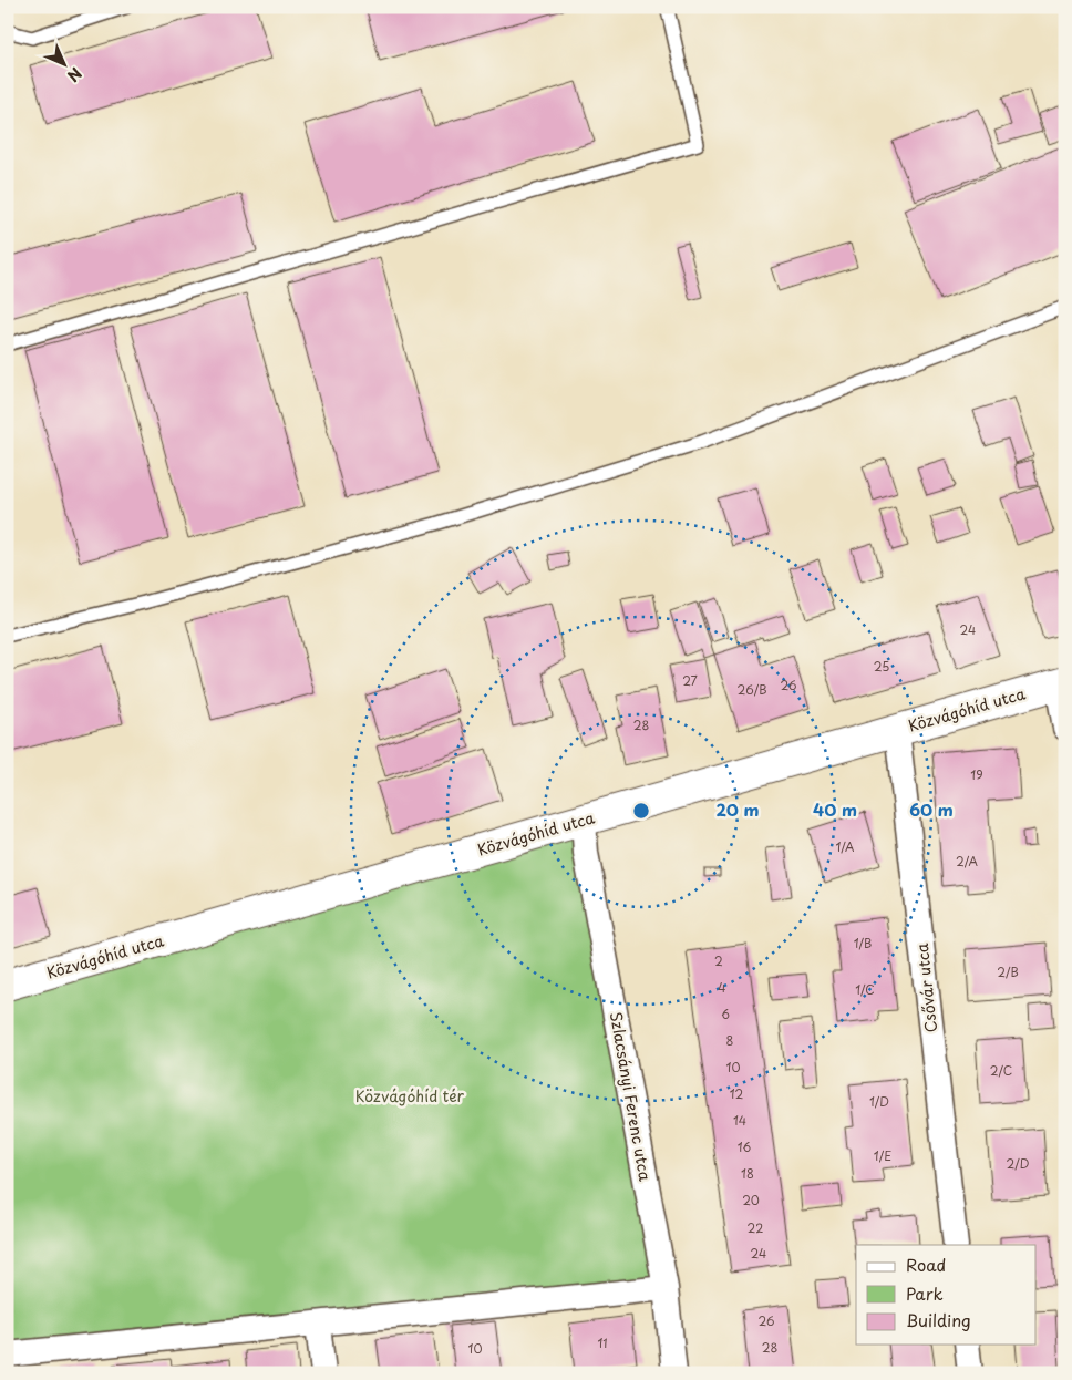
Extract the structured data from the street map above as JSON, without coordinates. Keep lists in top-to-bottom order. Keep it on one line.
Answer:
{"streets":{"street":["Közvágóhíd utca","Csővár utca","Szlacsányi Ferenc utca"]},"crossings":[["Közvágóhíd utca","Csővár utca"],["Közvágóhíd utca","Szlacsányi Ferenc utca"]],"parks":["Közvágóhíd tér"],"house_numbers":["24","25","27","26","26/B","28","19","1/A","2/A","1/B","2","2/B","4","1/C","6","8","10","2/C","12","1/D","14","16","1/E","2/D","18","20","22","24","26","11","28","10"],"legend":["Road","Park","Building"],"north":"bottom right","rings":["20 m","40 m","60 m"]}
